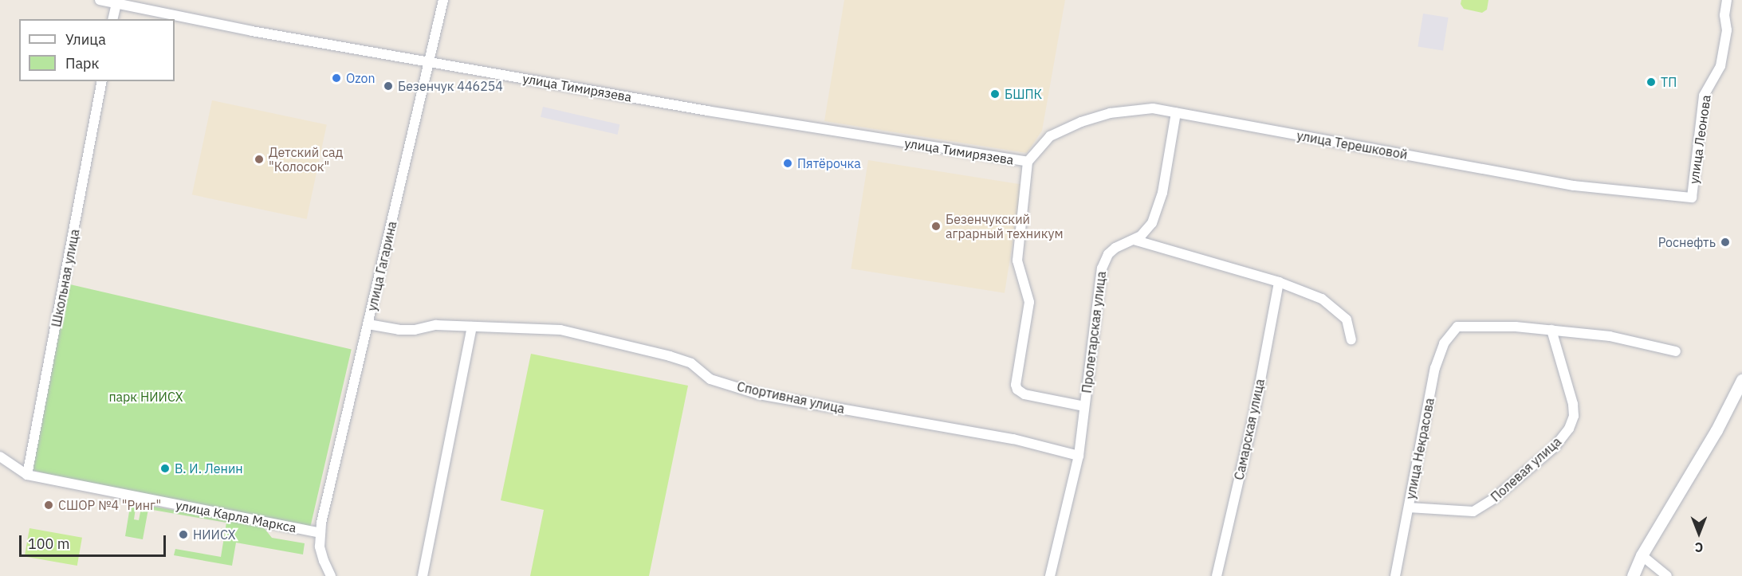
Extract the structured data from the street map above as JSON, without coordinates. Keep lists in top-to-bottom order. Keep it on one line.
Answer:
{"streets":{"street":["улица Тимирязева","улица Леонова","улица Терешковой","улица Гагарина","Школьная улица","Пролетарская улица","Спортивная улица","Самарская улица","улица Некрасова","Полевая улица","улица Карла Маркса"]},"crossings":[["улица Тимирязева","улица Терешковой"],["улица Тимирязева","улица Гагарина"],["улица Леонова","улица Терешковой"],["улица Терешковой","Пролетарская улица"],["улица Гагарина","Спортивная улица"],["улица Гагарина","улица Карла Маркса"],["Школьная улица","улица Карла Маркса"],["Пролетарская улица","Спортивная улица"],["улица Некрасова","Полевая улица"]],"parks":["парк НИИСХ"],"places":["Ozon","ТП","Безенчук 446254","БШПК","Детский сад \"Колосок\"","Пятёрочка","Безенчукский аграрный техникум","Роснефть","В. И. Ленин","СШОР №4 \"Ринг\"","НИИСХ"],"legend":["Улица","Парк"],"scale_bar":"100 m","north":"bottom"}
